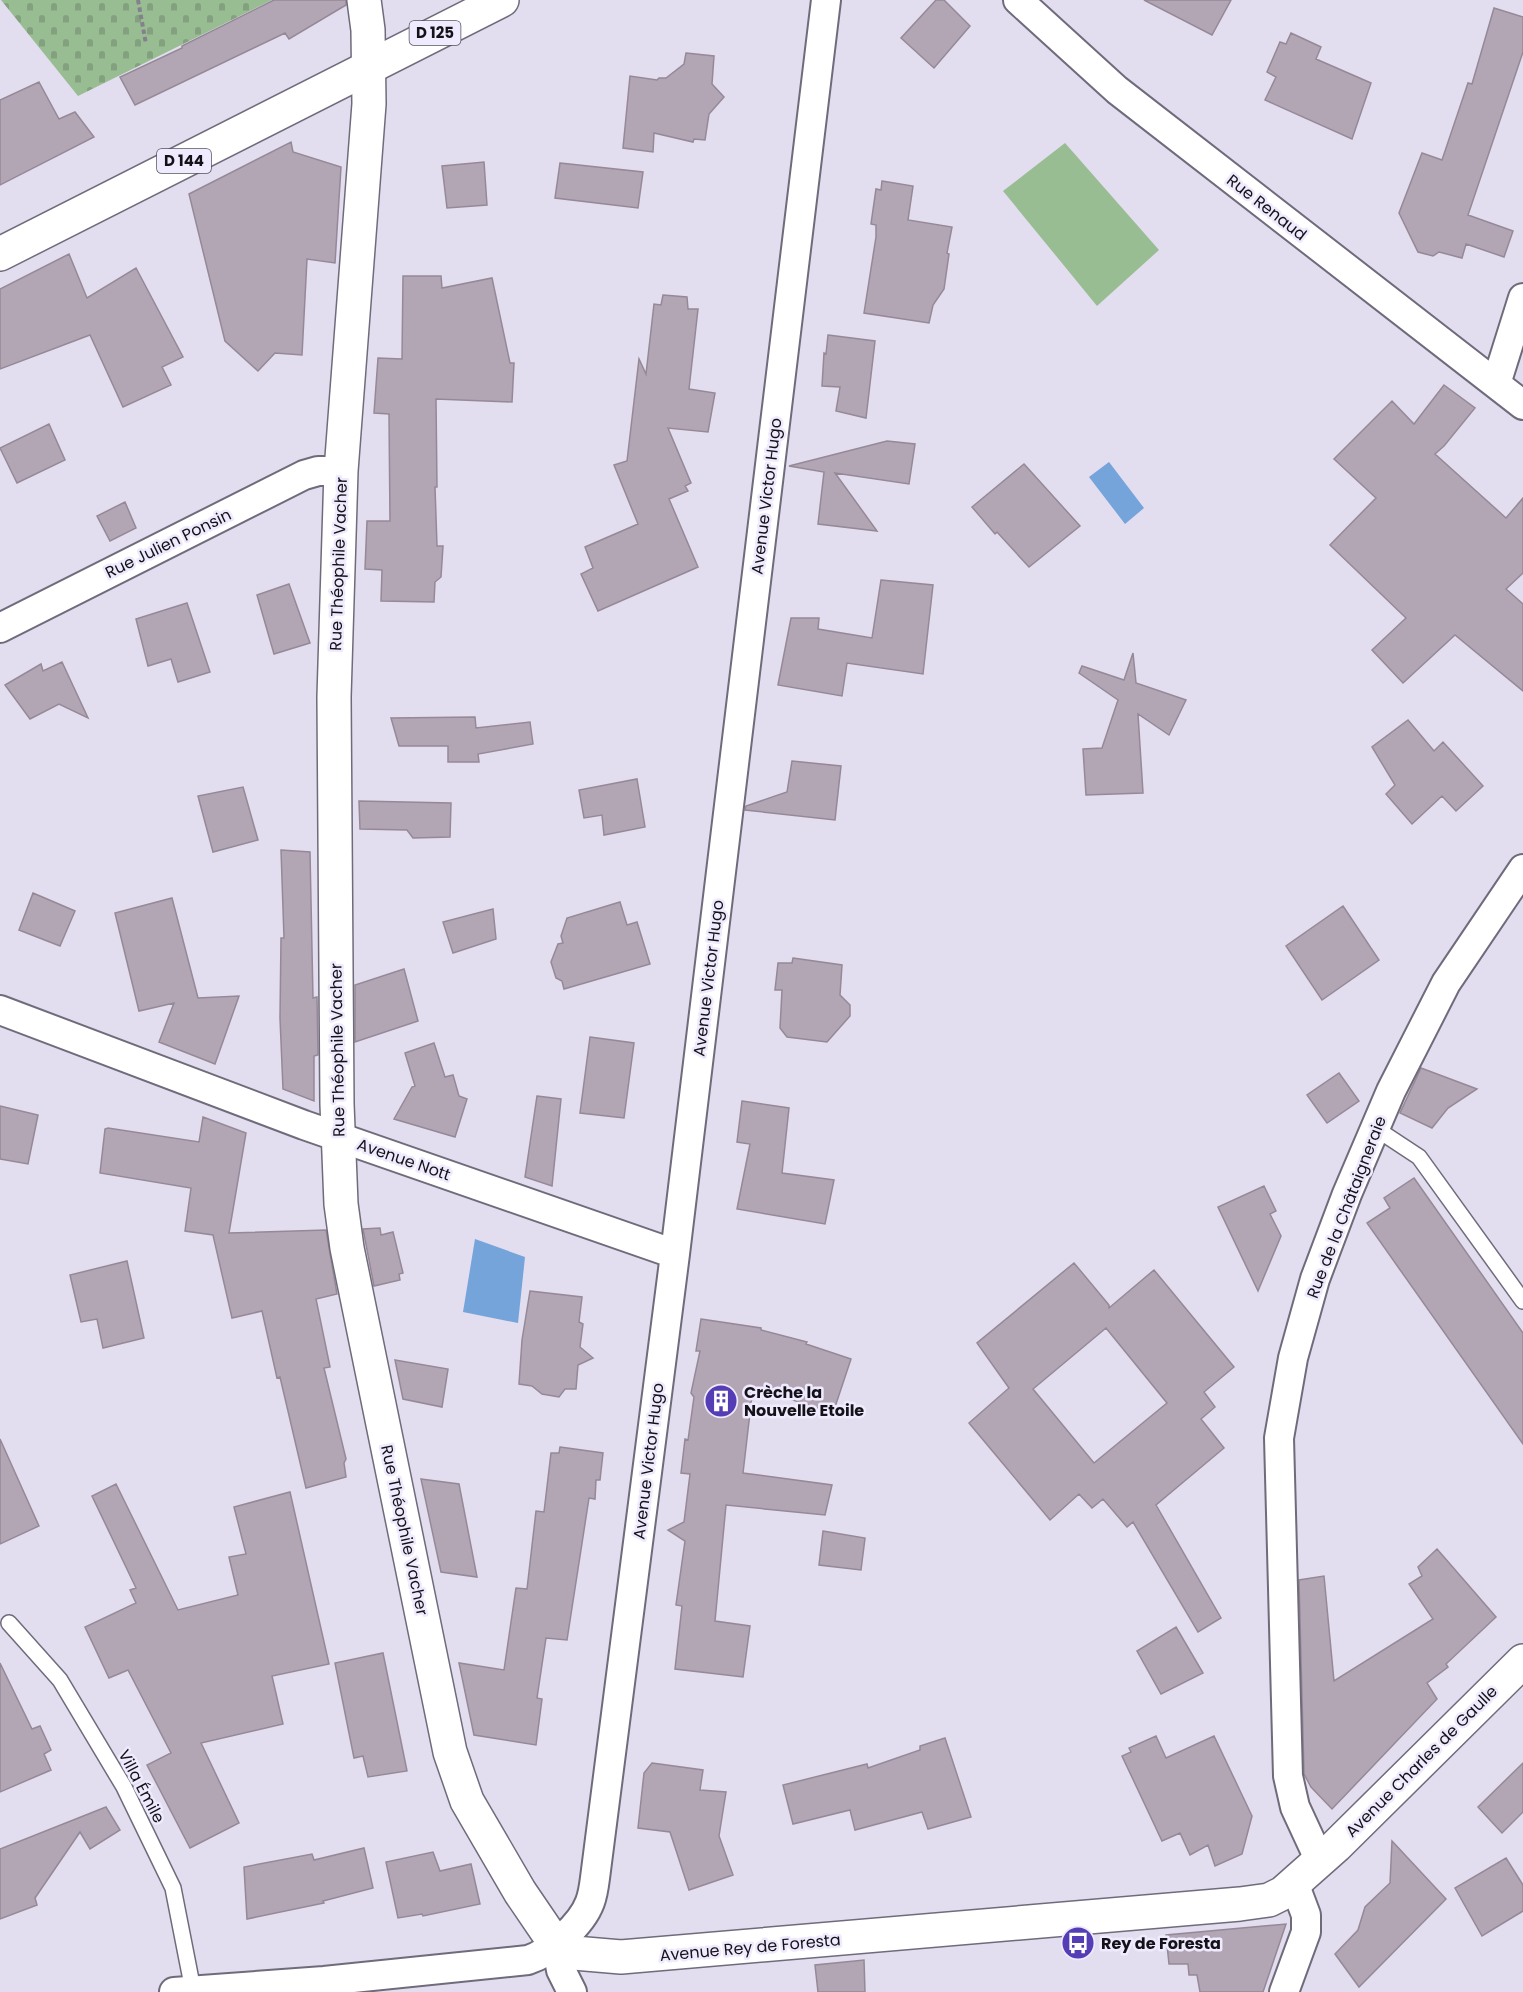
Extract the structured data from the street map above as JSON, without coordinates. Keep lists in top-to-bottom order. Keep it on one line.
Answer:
{"streets":{"main road":["D 125","D 144","Rue Théophile Vacher","Avenue Charles de Gaulle","Avenue Rey de Foresta"],"street":["Rue Renaud","Avenue Victor Hugo","Rue Julien Ponsin","Avenue Nott","Rue de la Châtaigneraie"],"lane":["Villa Émile"]},"crossings":[["D 125","D 144"],["D 125","Rue Théophile Vacher"],["D 144","Rue Théophile Vacher"],["Avenue Victor Hugo","Rue Théophile Vacher"],["Avenue Victor Hugo","Avenue Nott"],["Avenue Victor Hugo","Avenue Rey de Foresta"],["Rue Julien Ponsin","Rue Théophile Vacher"],["Rue Théophile Vacher","Avenue Nott"],["Rue Théophile Vacher","Avenue Rey de Foresta"],["Rue de la Châtaigneraie","Avenue Charles de Gaulle"],["Rue de la Châtaigneraie","Avenue Rey de Foresta"],["Avenue Charles de Gaulle","Avenue Rey de Foresta"]],"places":{"building":["Crèche la Nouvelle Etoile"],"bus stop":["Rey de Foresta"]}}
